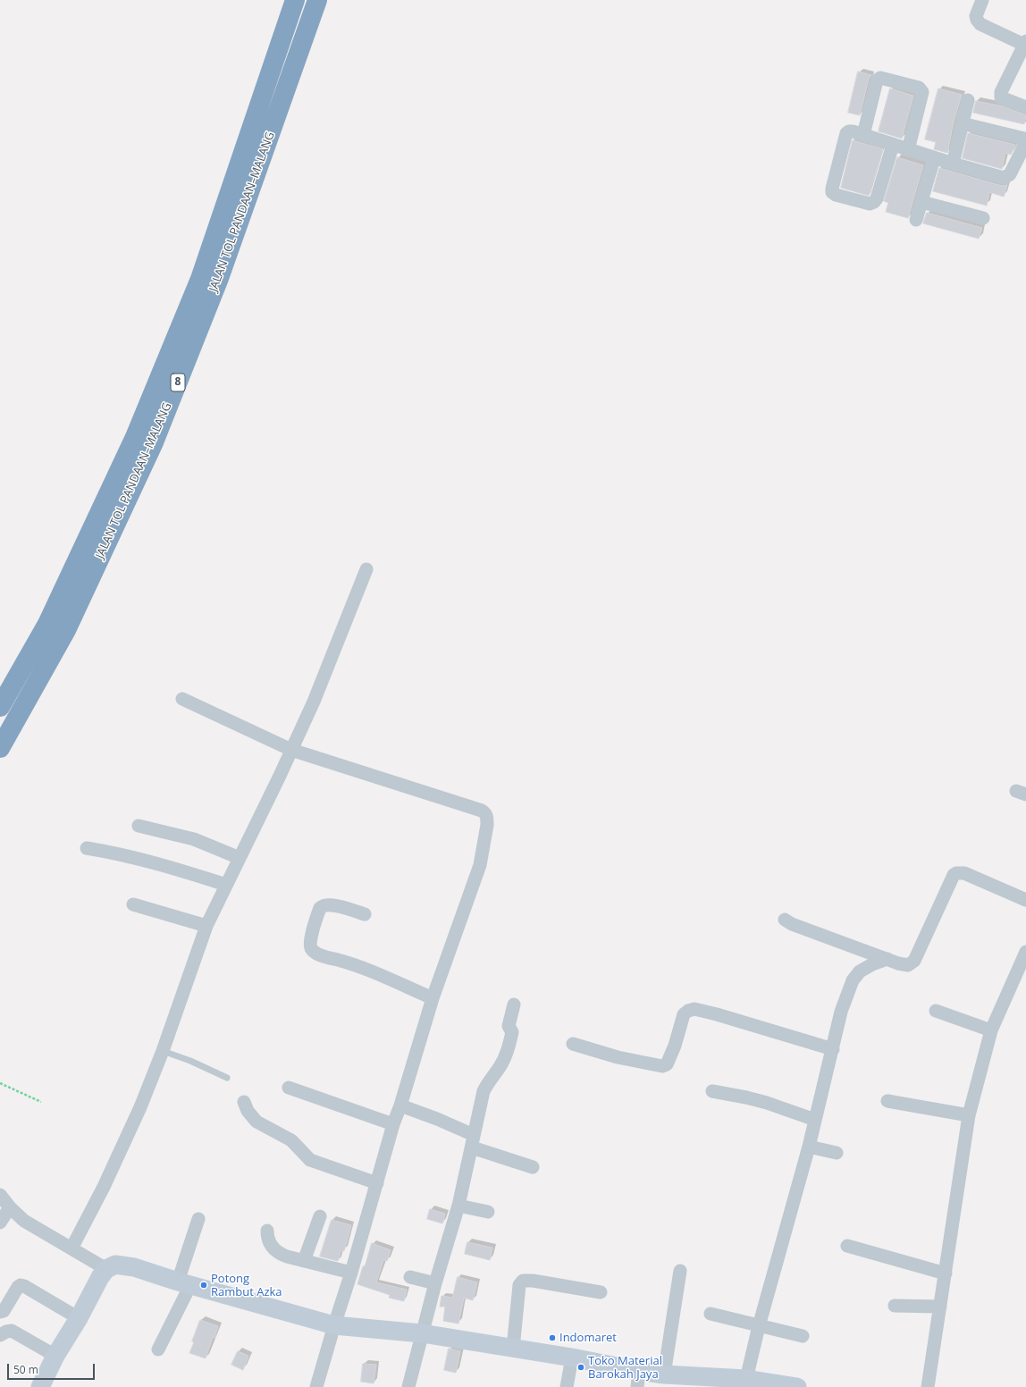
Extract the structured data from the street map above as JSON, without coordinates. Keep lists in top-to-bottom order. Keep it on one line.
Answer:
{"streets":{"highway":["JALAN TOL PANDAAN–MALANG","8"]},"places":["Potong Rambut Azka","Indomaret","Toko Material Barokah Jaya"],"scale_bar":"50 m"}
